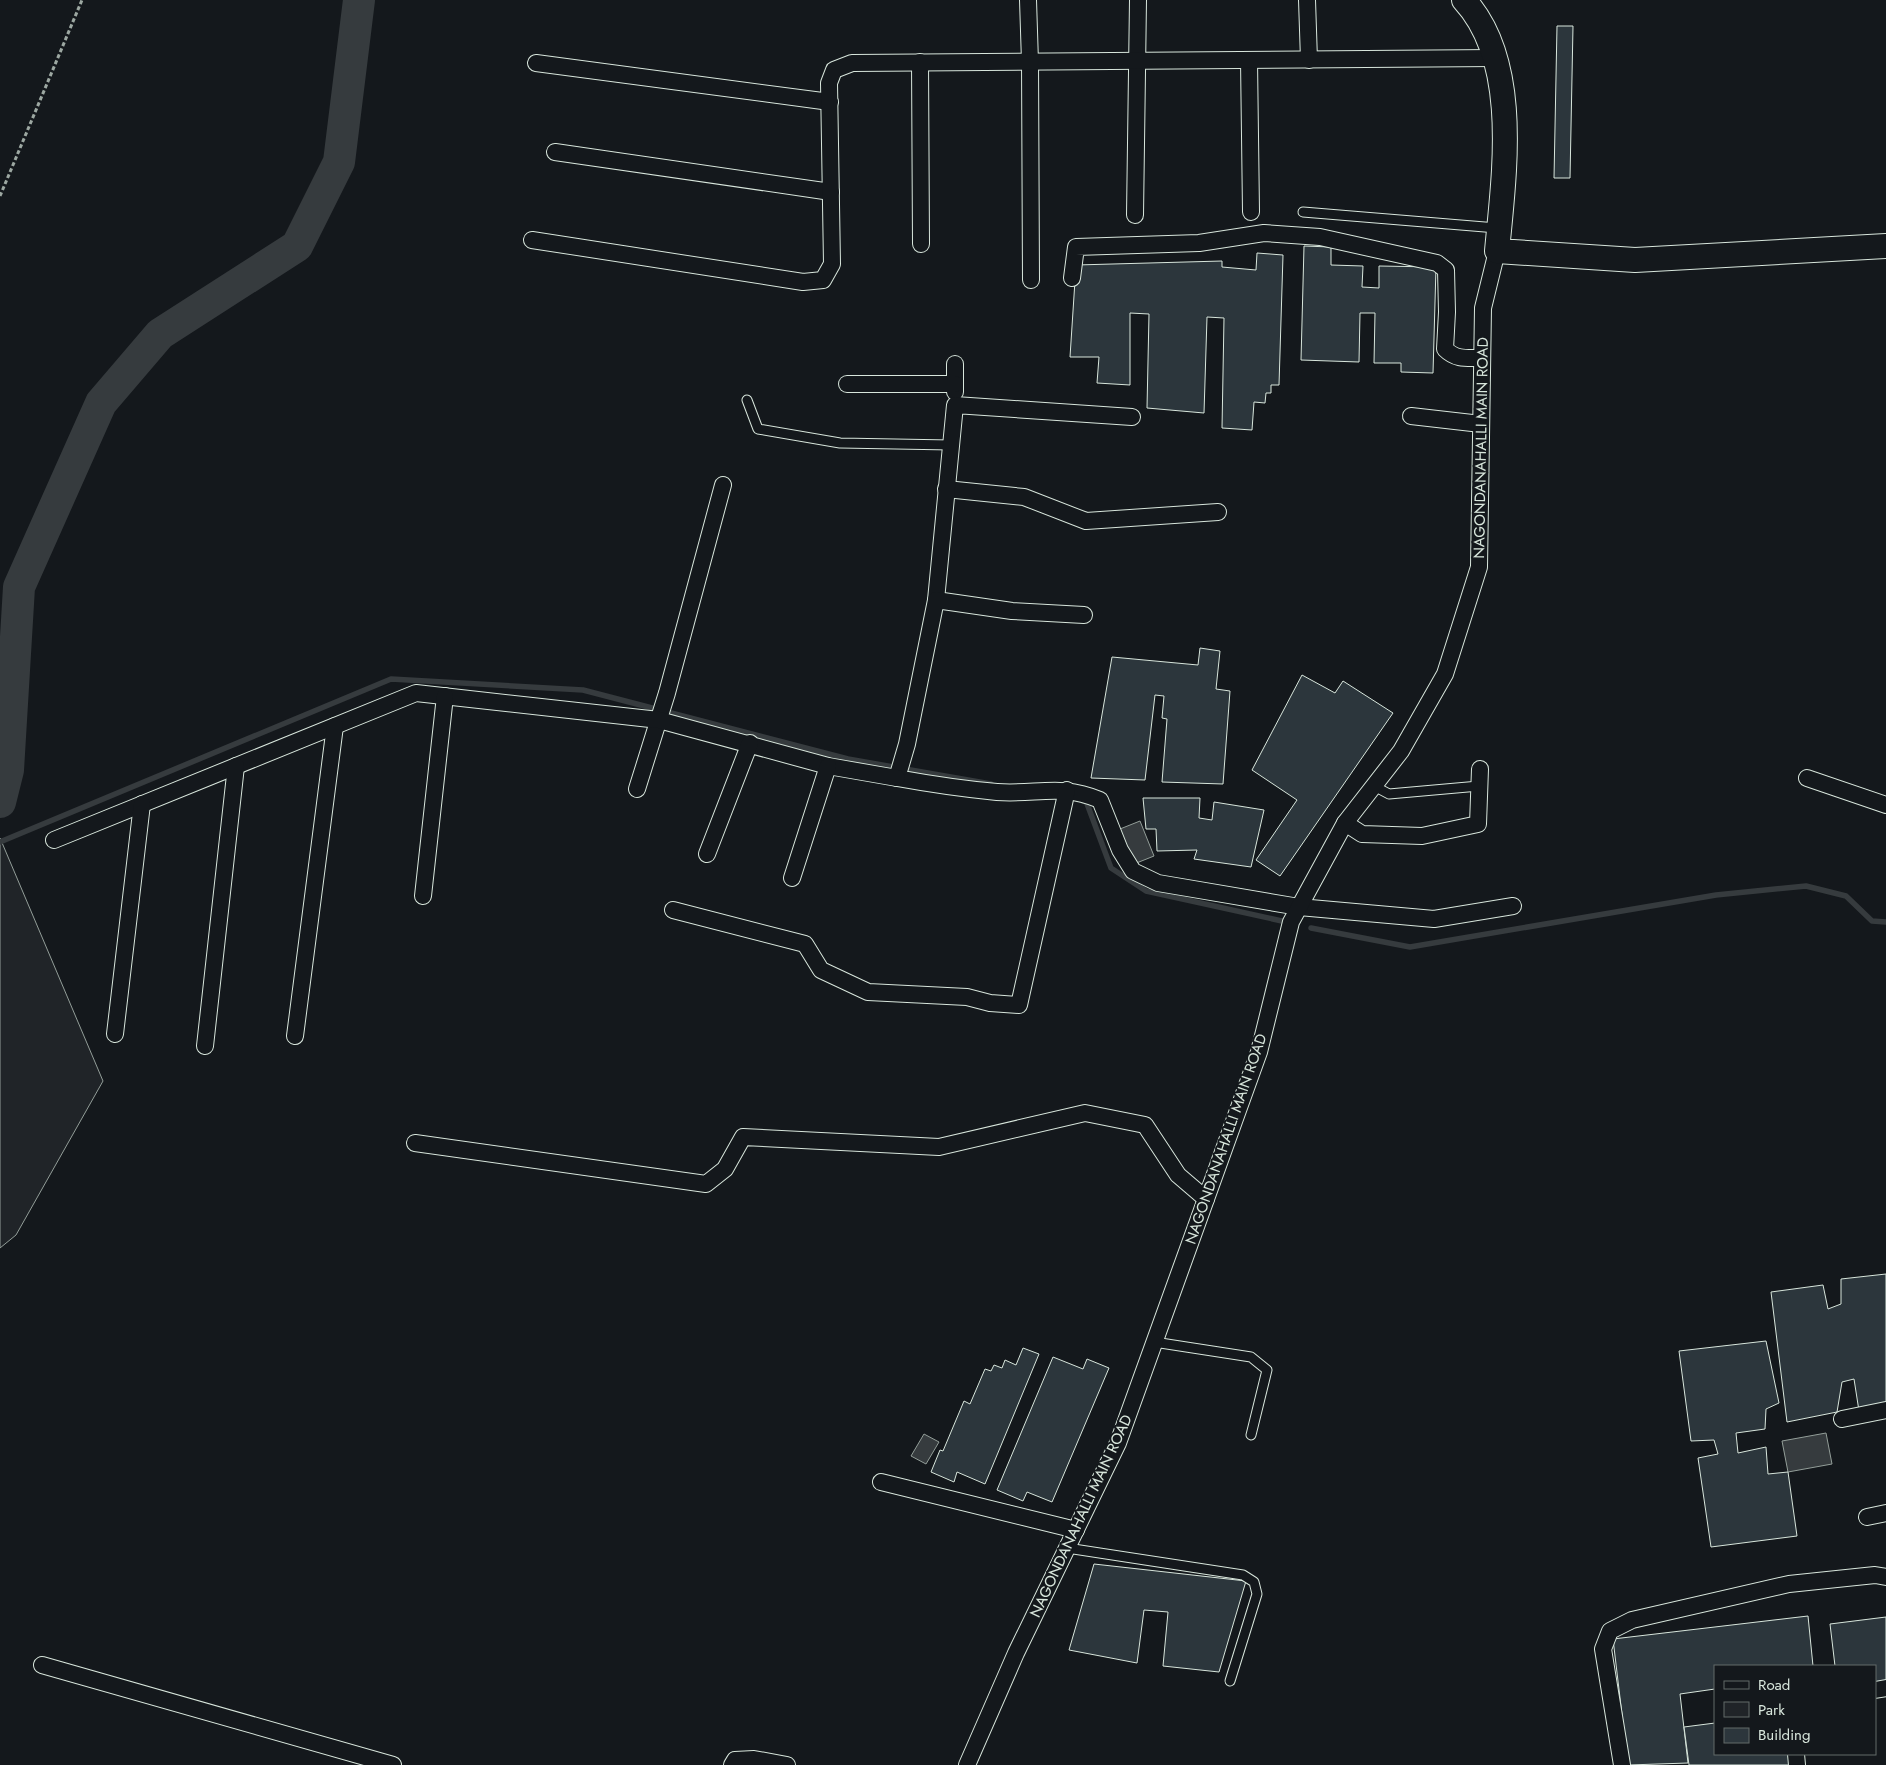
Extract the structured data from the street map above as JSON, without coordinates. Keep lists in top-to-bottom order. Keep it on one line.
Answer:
{"streets":{"street":["NAGONDANAHALLI MAIN ROAD"]},"legend":["Road","Park","Building"]}
